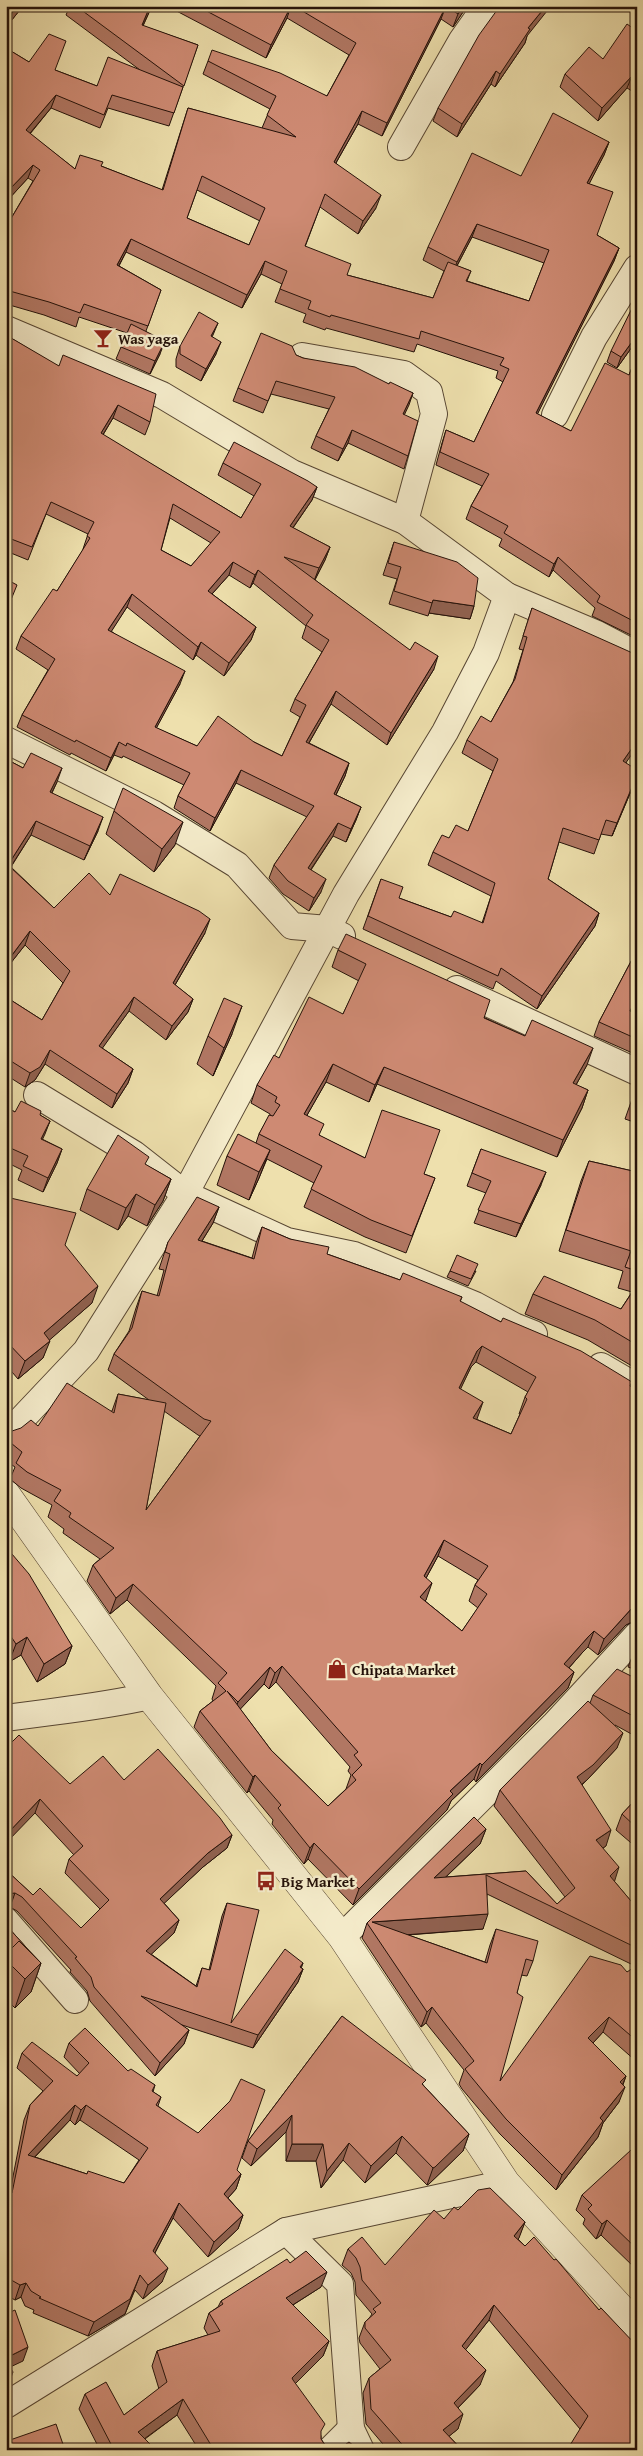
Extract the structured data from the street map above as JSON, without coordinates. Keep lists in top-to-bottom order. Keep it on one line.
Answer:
{"places":{"bar":["Was yaga"],"shop":["Chipata Market"],"bus stop":["Big Market"]}}
